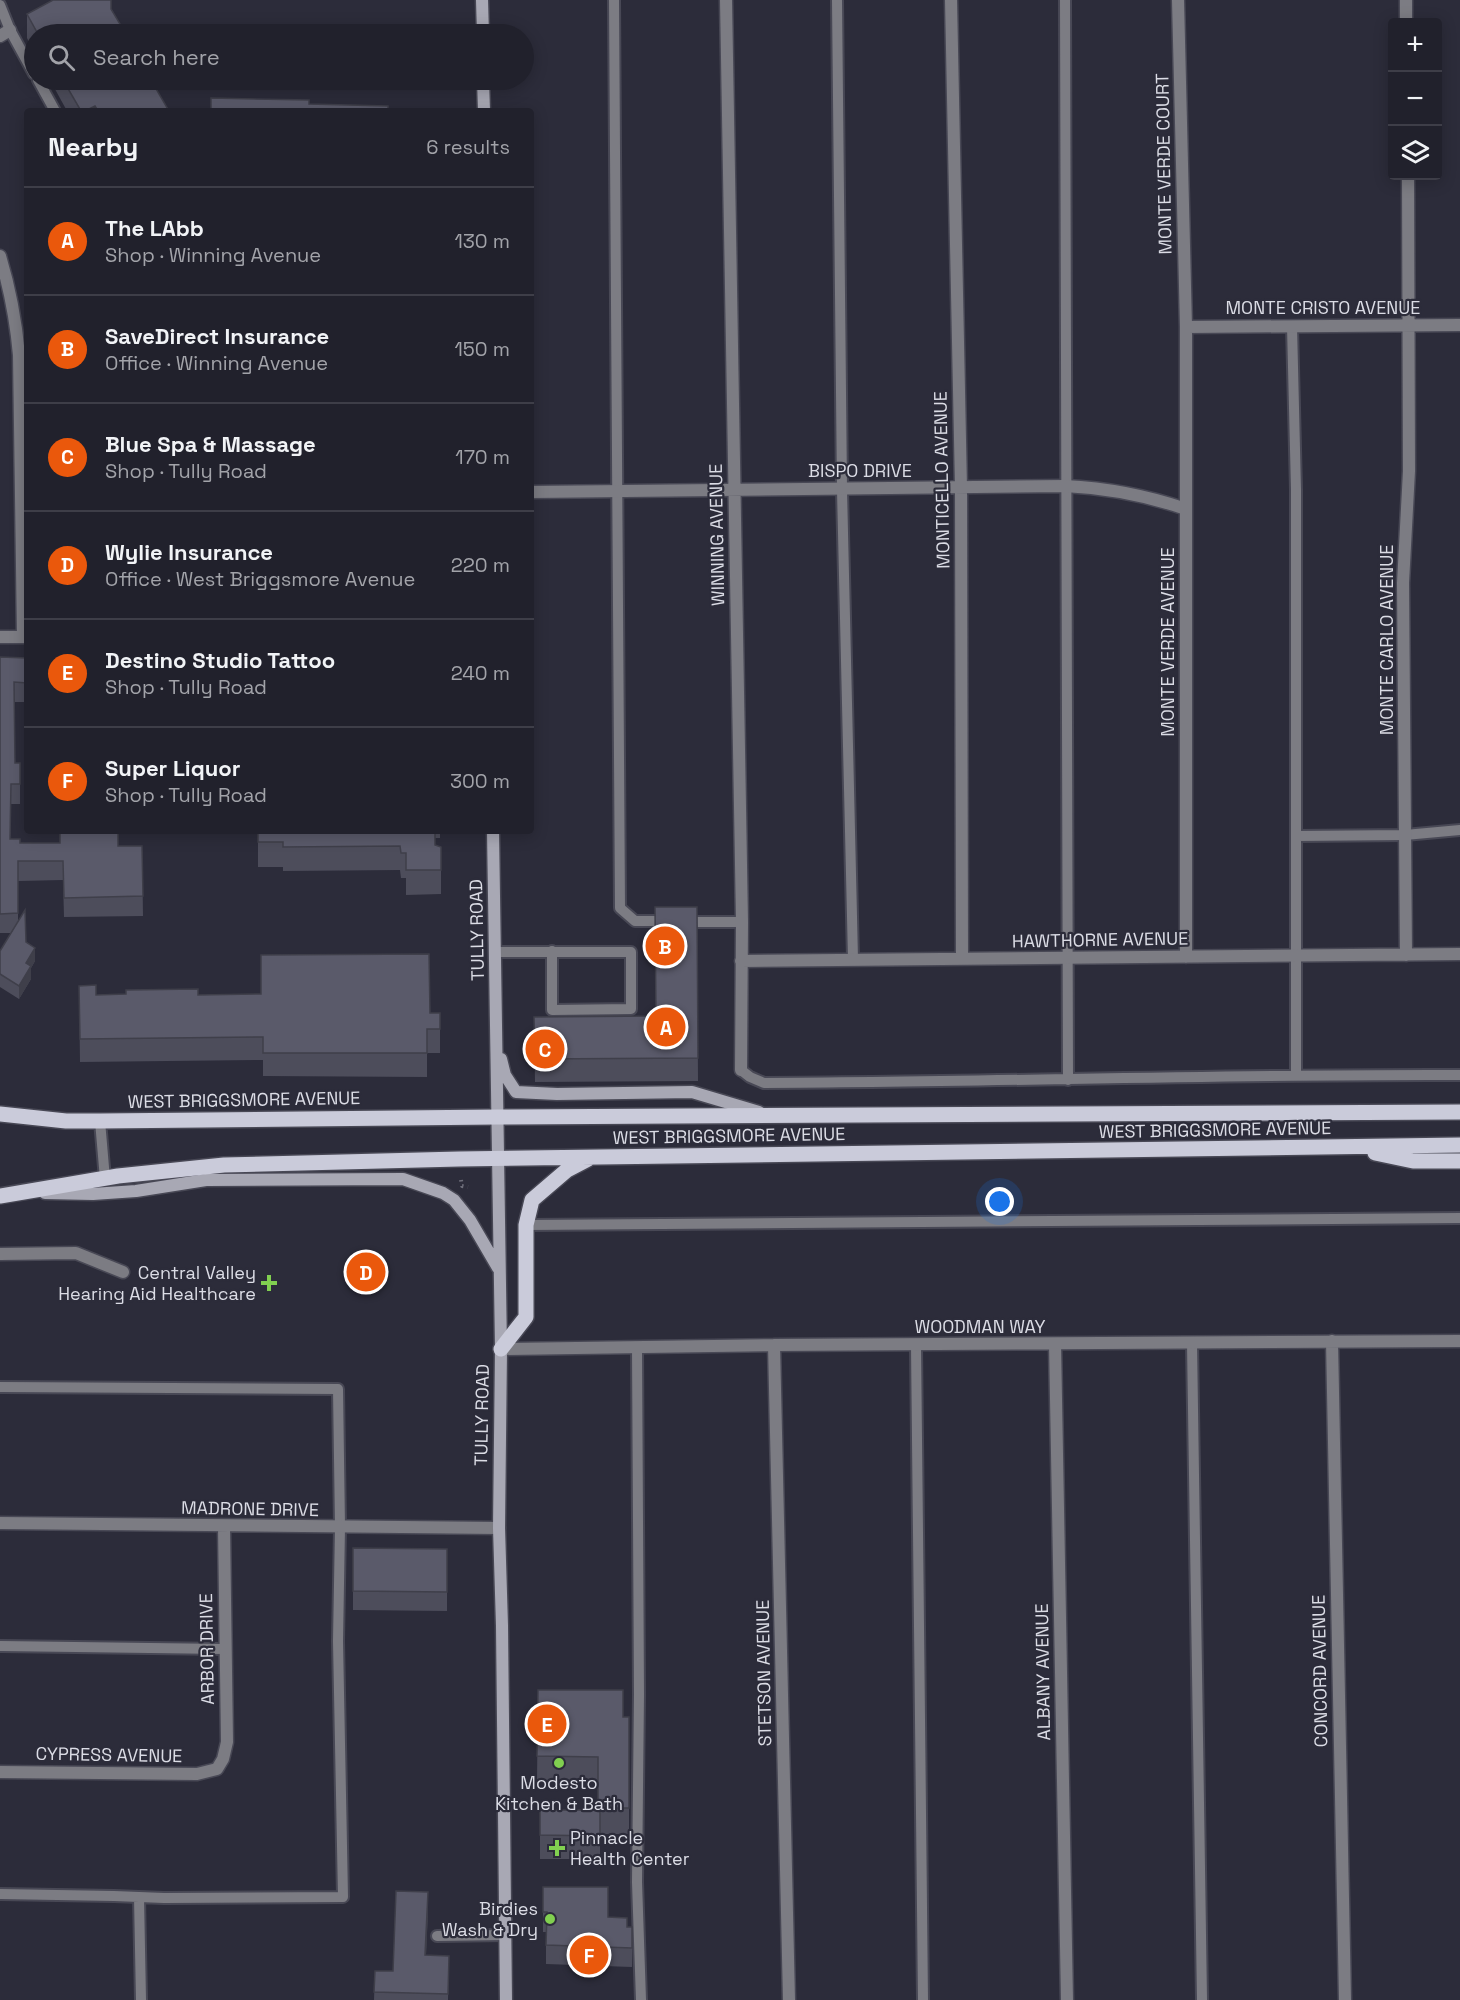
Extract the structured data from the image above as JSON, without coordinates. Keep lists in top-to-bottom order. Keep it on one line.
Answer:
{"streets":{"main road":["TULLY ROAD","WEST BRIGGSMORE AVENUE"],"street":["MONTE VERDE COURT","MONTE CRISTO AVENUE","BISPO DRIVE","MONTICELLO AVENUE","WINNING AVENUE","MONTE CARLO AVENUE","MONTE VERDE AVENUE","HAWTHORNE AVENUE","WOODMAN WAY","MADRONE DRIVE","ARBOR DRIVE","CONCORD AVENUE","ALBANY AVENUE","STETSON AVENUE","CYPRESS AVENUE"]},"crossings":[["MONTE VERDE COURT","MONTE CRISTO AVENUE"],["MONTE VERDE COURT","MONTE VERDE AVENUE"],["MONTE CRISTO AVENUE","MONTE CARLO AVENUE"],["MONTE CRISTO AVENUE","MONTE VERDE AVENUE"],["BISPO DRIVE","MONTICELLO AVENUE"],["BISPO DRIVE","WINNING AVENUE"],["BISPO DRIVE","MONTE VERDE AVENUE"],["MONTICELLO AVENUE","HAWTHORNE AVENUE"],["WINNING AVENUE","HAWTHORNE AVENUE"],["MONTE CARLO AVENUE","HAWTHORNE AVENUE"],["MONTE VERDE AVENUE","HAWTHORNE AVENUE"],["TULLY ROAD","WEST BRIGGSMORE AVENUE"],["TULLY ROAD","WOODMAN WAY"],["TULLY ROAD","MADRONE DRIVE"],["WOODMAN WAY","CONCORD AVENUE"],["WOODMAN WAY","ALBANY AVENUE"],["WOODMAN WAY","STETSON AVENUE"],["MADRONE DRIVE","ARBOR DRIVE"],["ARBOR DRIVE","CYPRESS AVENUE"]],"places":{"health":["Central Valley Hearing Aid Healthcare","Pinnacle Health Center"],"other":["Modesto Kitchen & Bath","Birdies Wash & Dry"]},"page":{"map_buttons":["+","−"],"search":"Search here","heading":["Nearby","6 results"],"list":[{"mark":"A","name":"The LAbb","note":"Shop · Winning Avenue","value":"130 m"},{"mark":"B","name":"SaveDirect Insurance","note":"Office · Winning Avenue","value":"150 m"},{"mark":"C","name":"Blue Spa & Massage","note":"Shop · Tully Road","value":"170 m"},{"mark":"D","name":"Wylie Insurance","note":"Office · West Briggsmore Avenue","value":"220 m"},{"mark":"E","name":"Destino Studio Tattoo","note":"Shop · Tully Road","value":"240 m"},{"mark":"F","name":"Super Liquor","note":"Shop · Tully Road","value":"300 m"}],"pins":["B","A","C","D","E","F"]}}
